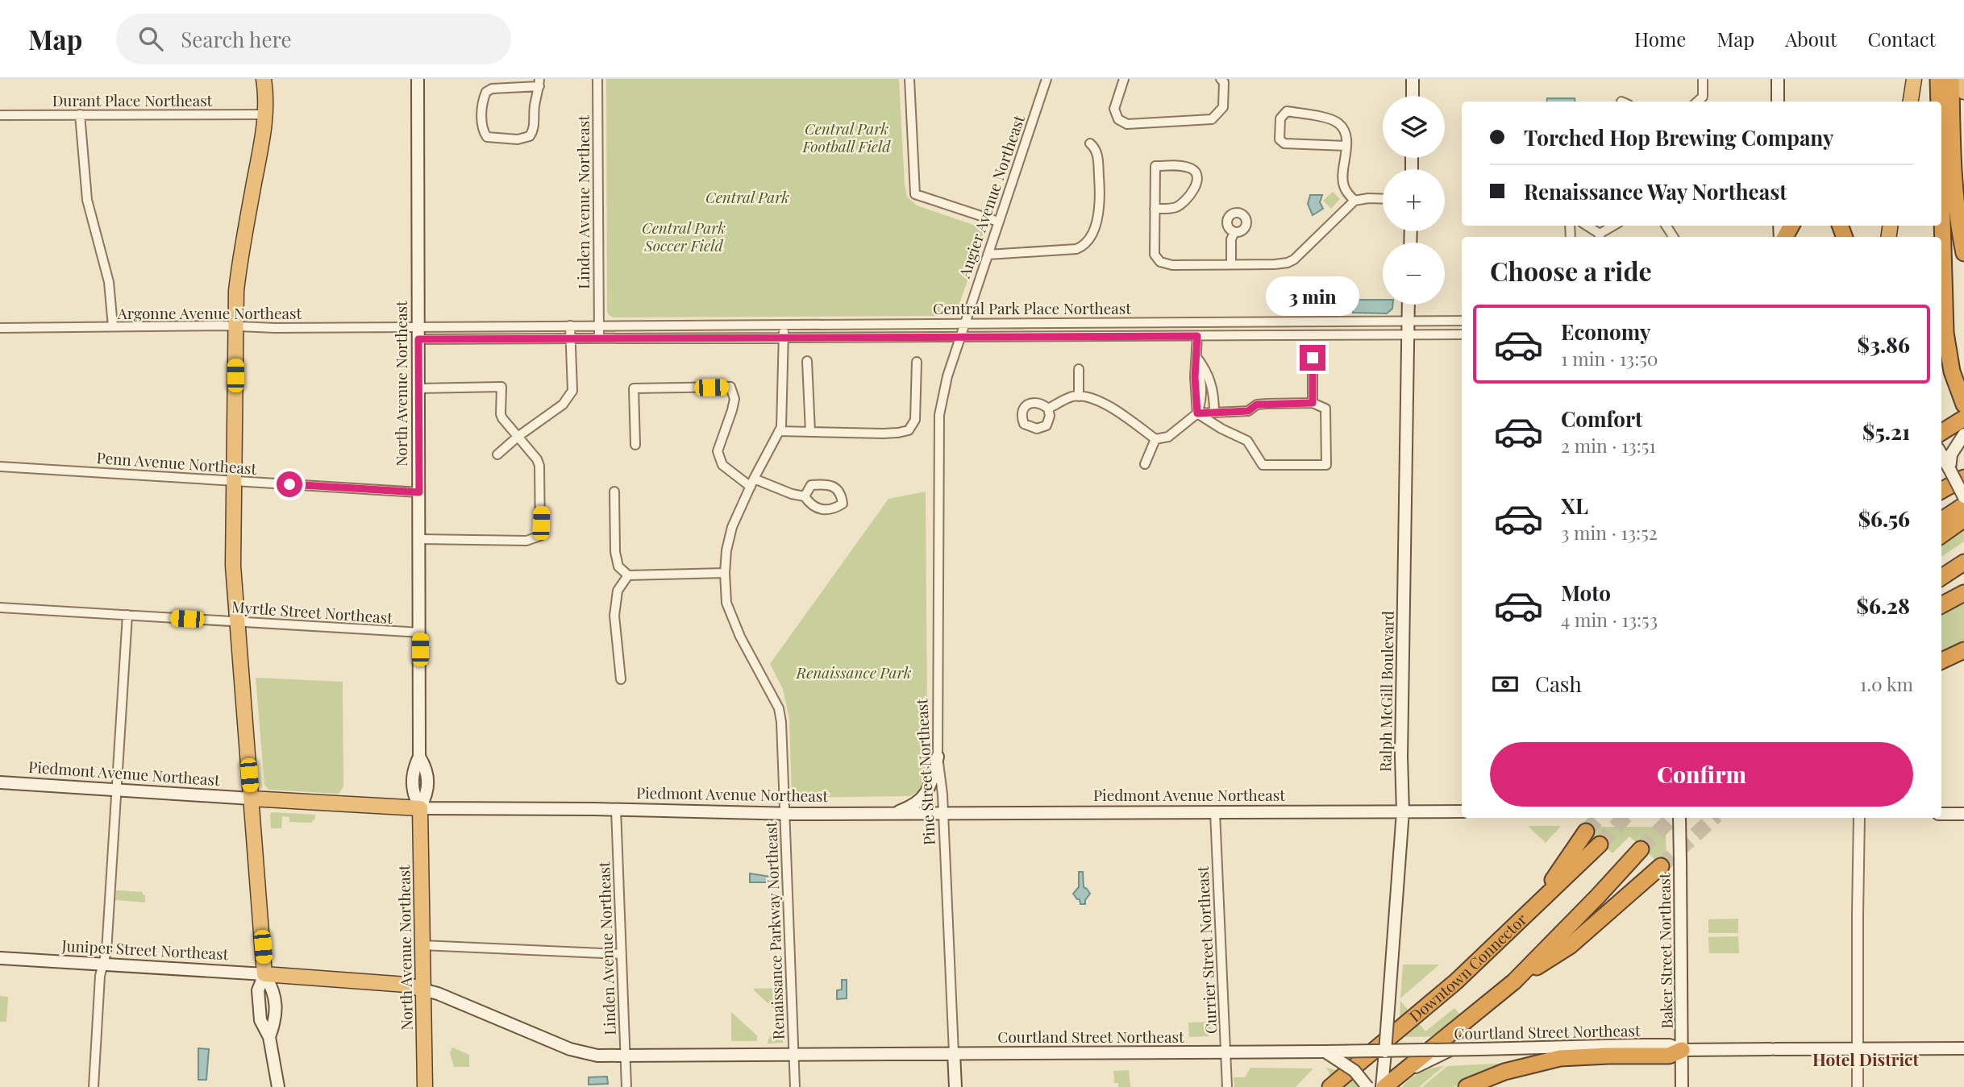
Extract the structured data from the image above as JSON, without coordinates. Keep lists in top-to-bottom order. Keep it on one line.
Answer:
{"streets":{"highway":["North Avenue Northeast","Piedmont Avenue Northeast","Juniper Street Northeast","Downtown Connector"],"main road":["Ralph McGill Boulevard","Pine Street Northeast","Baker Street Northeast","Courtland Street Northeast"],"street":["Durant Place Northeast","Angier Avenue Northeast","Linden Avenue Northeast","Central Park Place Northeast","Argonne Avenue Northeast","Penn Avenue Northeast","Myrtle Street Northeast","Renaissance Parkway Northeast","Currier Street Northeast"]},"crossings":[["Angier Avenue Northeast","Central Park Place Northeast"],["Angier Avenue Northeast","Pine Street Northeast"],["Linden Avenue Northeast","Central Park Place Northeast"],["Linden Avenue Northeast","Piedmont Avenue Northeast"],["Linden Avenue Northeast","Courtland Street Northeast"],["Central Park Place Northeast","Argonne Avenue Northeast"],["Central Park Place Northeast","North Avenue Northeast"],["Central Park Place Northeast","Ralph McGill Boulevard"],["Central Park Place Northeast","Pine Street Northeast"],["Central Park Place Northeast","Renaissance Parkway Northeast"],["Argonne Avenue Northeast","North Avenue Northeast"],["North Avenue Northeast","Penn Avenue Northeast"],["North Avenue Northeast","Myrtle Street Northeast"],["North Avenue Northeast","Piedmont Avenue Northeast"],["North Avenue Northeast","Juniper Street Northeast"],["North Avenue Northeast","Courtland Street Northeast"],["Ralph McGill Boulevard","Piedmont Avenue Northeast"],["Ralph McGill Boulevard","Courtland Street Northeast"],["Pine Street Northeast","Piedmont Avenue Northeast"],["Pine Street Northeast","Courtland Street Northeast"],["Piedmont Avenue Northeast","Renaissance Parkway Northeast"],["Piedmont Avenue Northeast","Currier Street Northeast"],["Renaissance Parkway Northeast","Courtland Street Northeast"],["Juniper Street Northeast","Courtland Street Northeast"],["Currier Street Northeast","Courtland Street Northeast"],["Baker Street Northeast","Courtland Street Northeast"]],"districts":["Hotel District"],"parks":["Central Park Football Field","Central Park","Central Park Soccer Field","Renaissance Park"],"page":{"header":"Map","search":"Search here","nav":["Home","Map","About","Contact"],"map_buttons":["+","−"],"banner":["Torched Hop Brewing Company","Renaissance Way Northeast"],"heading":"Choose a ride","bubble":"3 min","list":[{"name":"Economy","note":"1 min · 13:50","value":"$3.86"},{"name":"Comfort","note":"2 min · 13:51","value":"$5.21"},{"name":"XL","note":"3 min · 13:52","value":"$6.56"},{"name":"Moto","note":"4 min · 13:53","value":"$6.28"}],"pay":["Cash","1.0 km"],"buttons":"Confirm"}}
